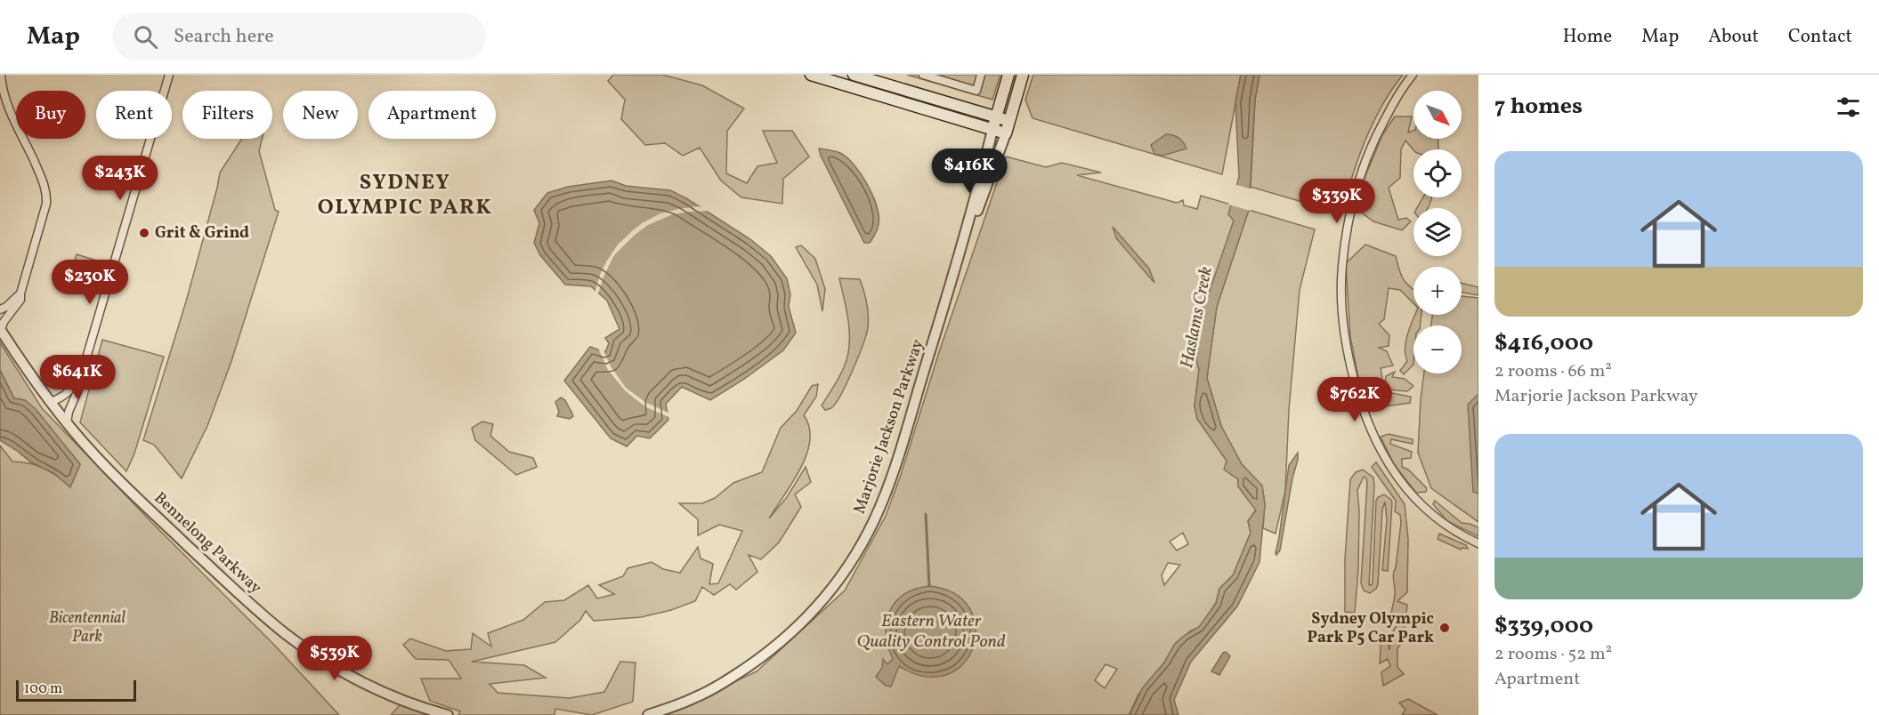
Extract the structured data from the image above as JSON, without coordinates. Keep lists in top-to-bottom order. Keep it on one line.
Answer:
{"streets":{"street":["Marjorie Jackson Parkway","Bennelong Parkway"]},"districts":["SYDNEY OLYMPIC PARK"],"water":["Haslams Creek","Eastern Water Quality Control Pond"],"parks":["Bicentennial Park"],"places":["Grit & Grind","Sydney Olympic Park P5 Car Park"],"scale_bar":"100 m","north":"bottom right","page":{"header":"Map","search":"Search here","nav":["Home","Map","About","Contact"],"heading":"7 homes","map_buttons":["+","−"],"chip":["Buy","Rent","Filters","New","Apartment"],"list":[{"name":"$416,000","note":"2 rooms · 66 m² · Marjorie Jackson Parkway"},{"name":"$339,000","note":"2 rooms · 52 m² · Apartment"}],"price":["$416K","$243K","$339K","$230K","$641K","$762K","$539K"],"scale":"100 m"}}
